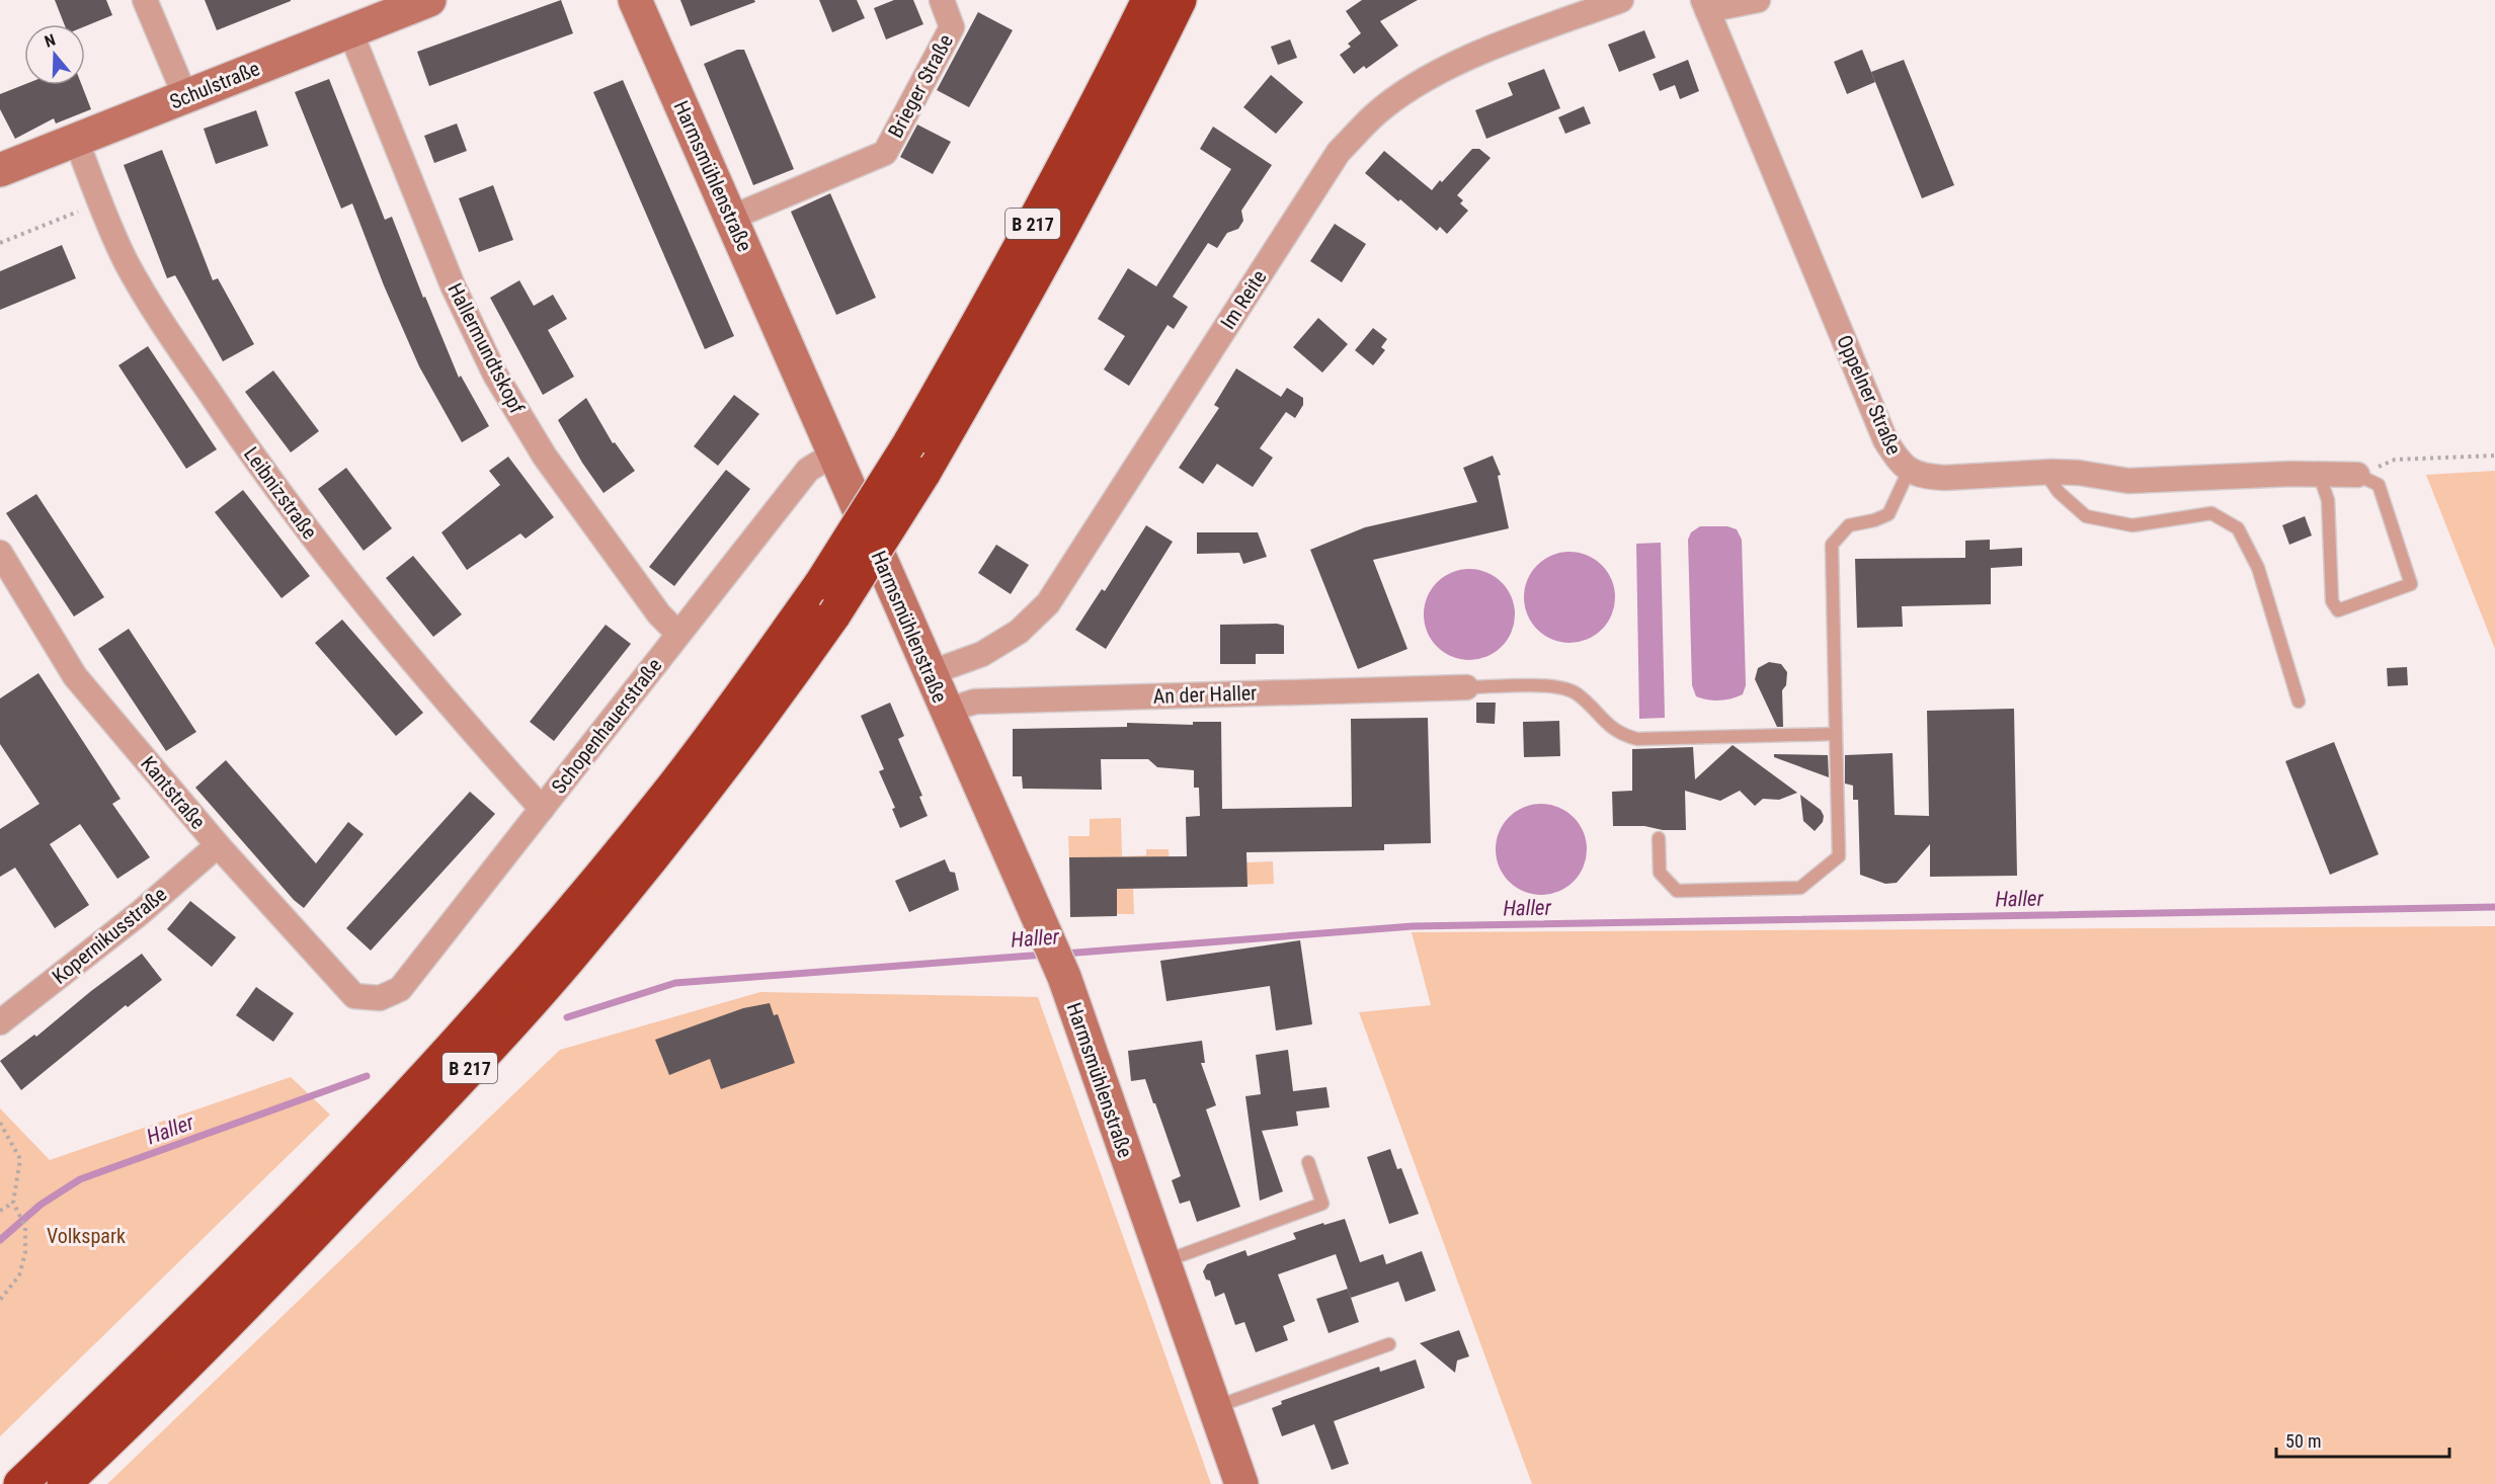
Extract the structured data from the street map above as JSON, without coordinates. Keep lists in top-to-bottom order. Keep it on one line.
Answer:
{"streets":{"highway":["B 217"],"street":["Schulstraße","Brieger Straße","Harmsmühlenstraße","Im Reite","Hallermundtskopf","Oppelner Straße","Leibnizstraße","An der Haller","Schopenhauerstraße","Kantstraße","Kopernikusstraße"]},"crossings":[["Schulstraße","Hallermundtskopf"],["Schulstraße","Leibnizstraße"],["Brieger Straße","Harmsmühlenstraße"],["Harmsmühlenstraße","Im Reite"],["Harmsmühlenstraße","An der Haller"],["Harmsmühlenstraße","Schopenhauerstraße"],["Hallermundtskopf","Schopenhauerstraße"],["Leibnizstraße","Schopenhauerstraße"],["Schopenhauerstraße","Kantstraße"],["Kantstraße","Kopernikusstraße"]],"water":["Haller"],"parks":["Volkspark"],"scale_bar":"50 m","north":"top"}
